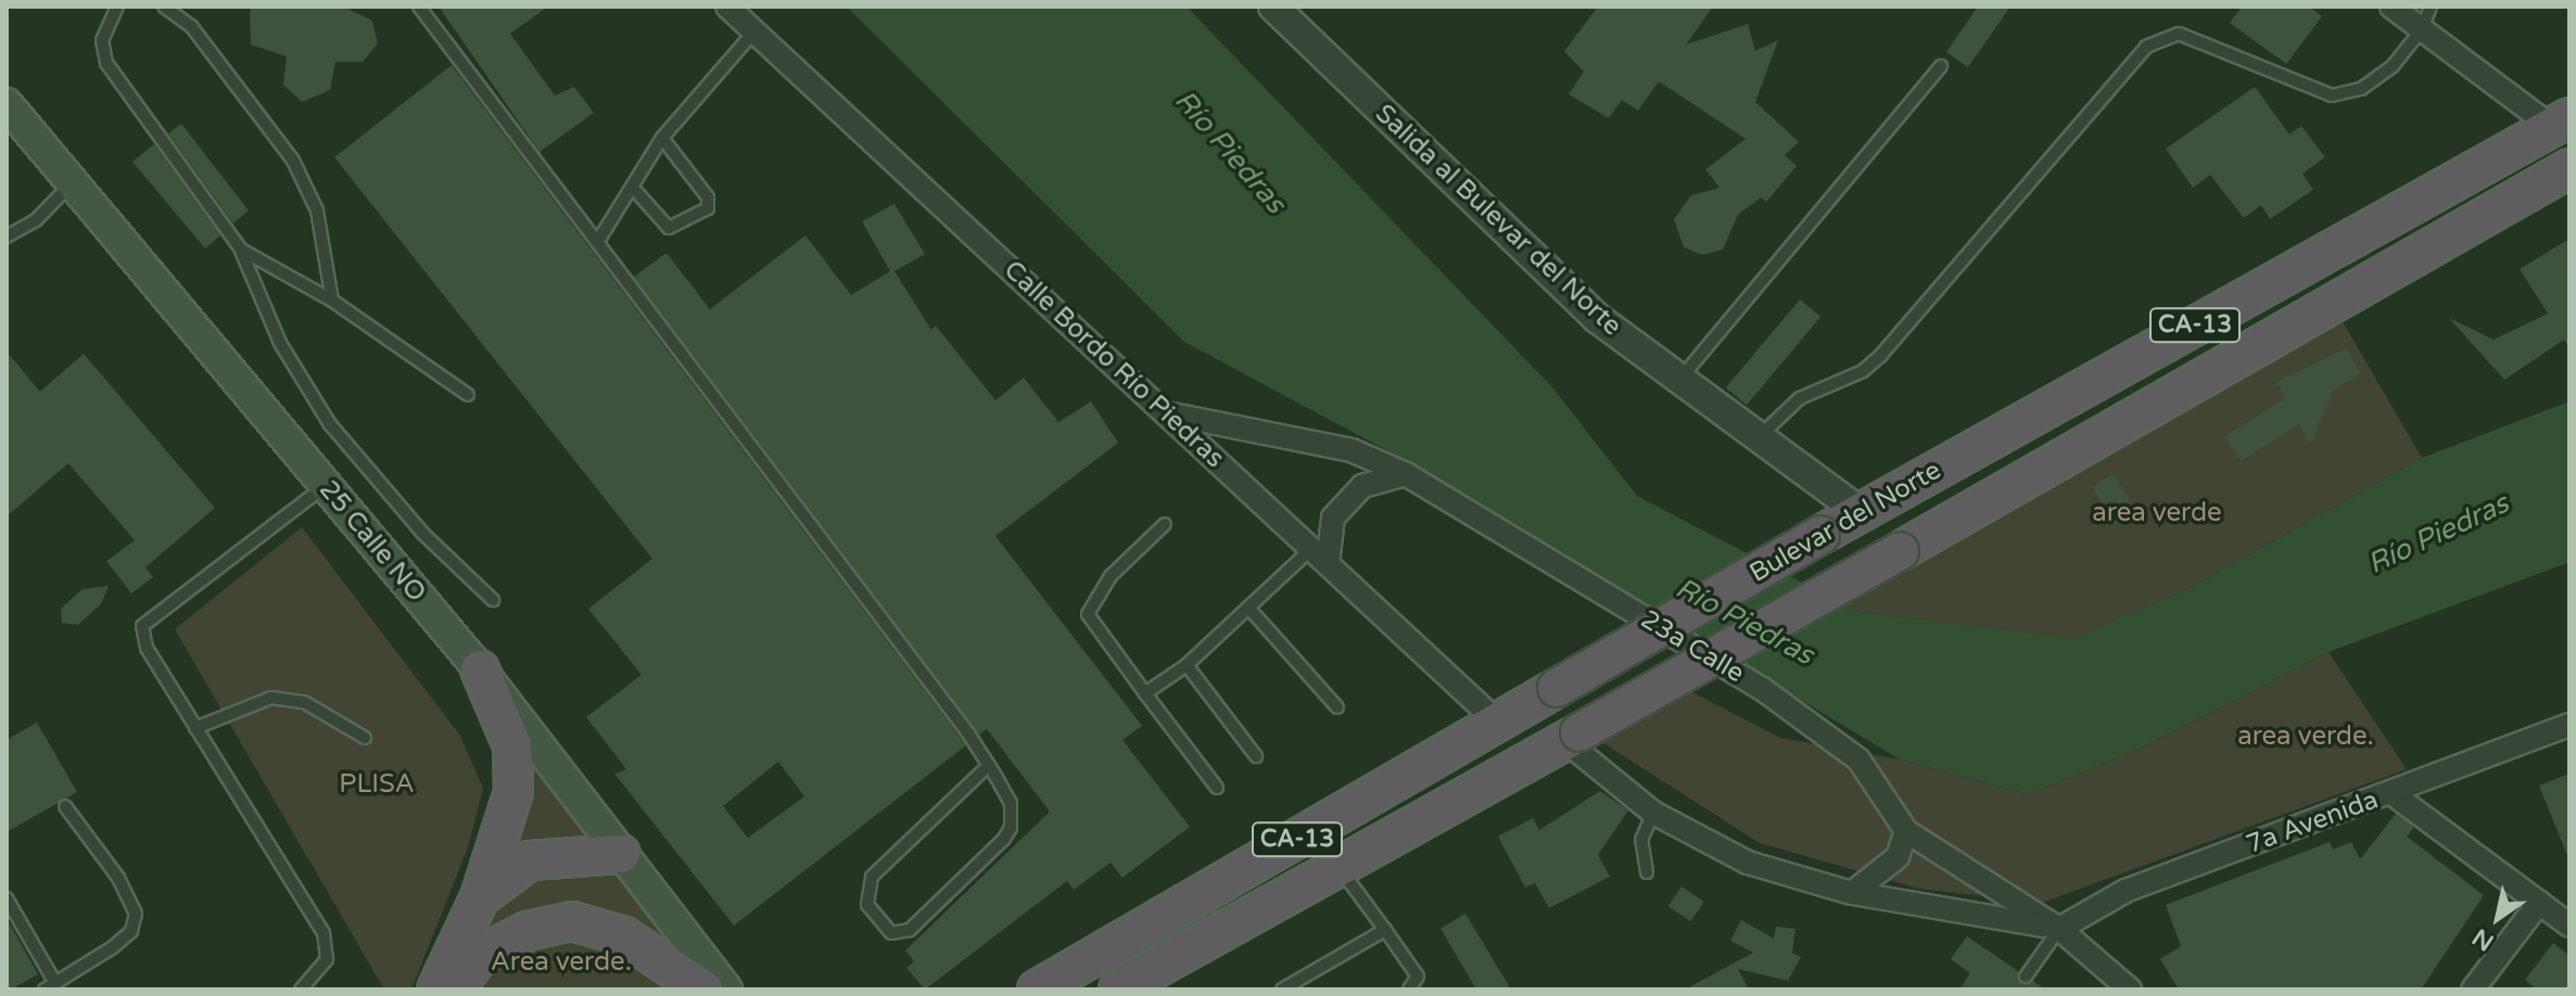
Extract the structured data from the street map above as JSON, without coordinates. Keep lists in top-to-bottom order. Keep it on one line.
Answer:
{"streets":{"highway":["CA-13","Bulevar del Norte"],"main road":["25 Calle NO"],"street":["Salida al Bulevar del Norte","Calle Bordo Río Piedras","23a Calle","7a Avenida"]},"crossings":[["Salida al Bulevar del Norte","Bulevar del Norte"],["Calle Bordo Río Piedras","Bulevar del Norte"],["Calle Bordo Río Piedras","23a Calle"],["23a Calle","7a Avenida"]],"water":["Río Piedras"],"parks":["area verde","area verde.","PLISA","Area verde."],"north":"bottom left"}
